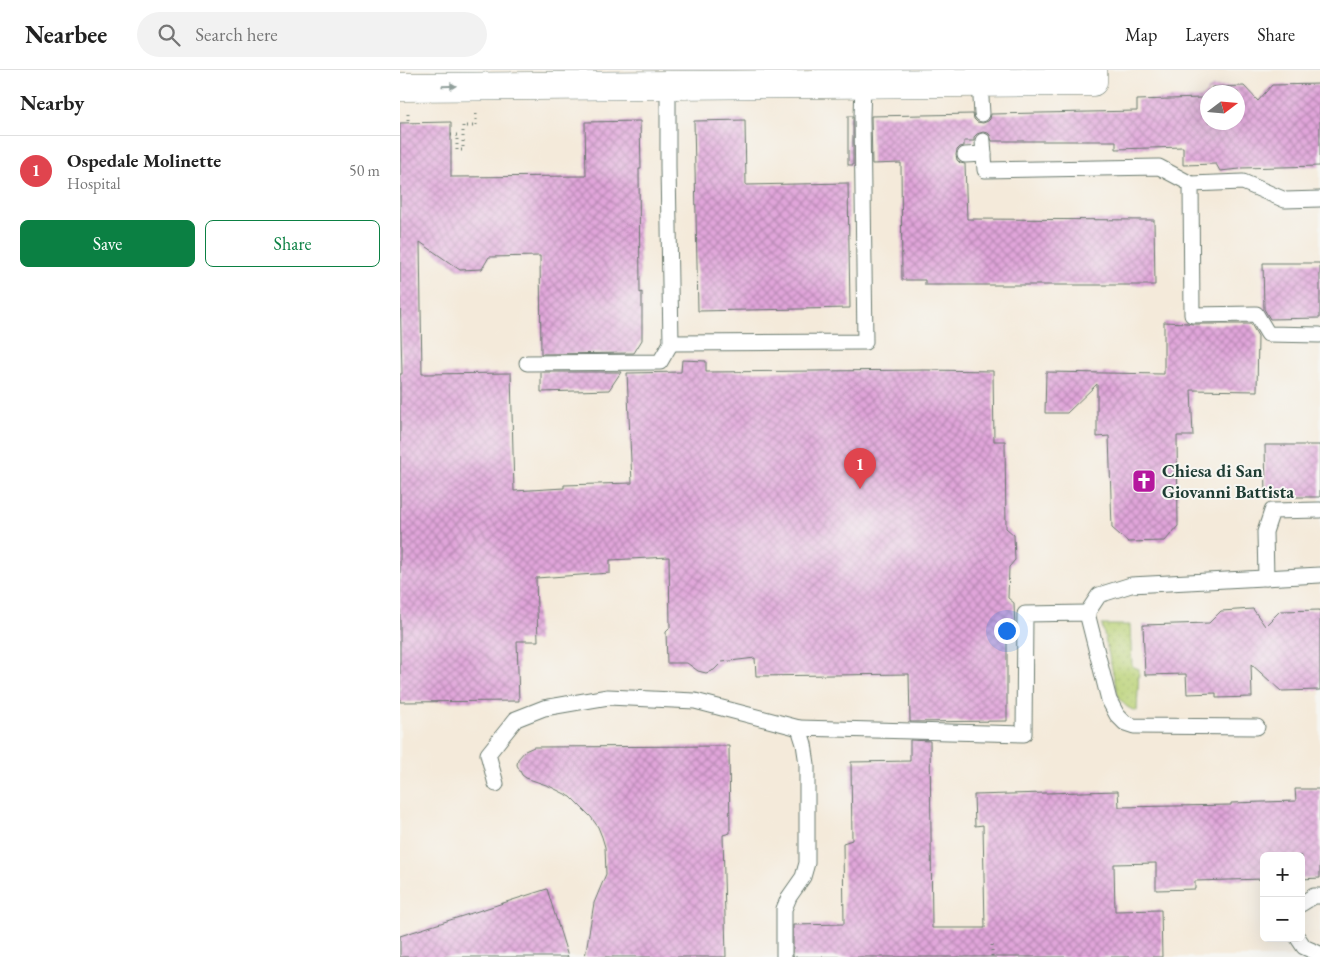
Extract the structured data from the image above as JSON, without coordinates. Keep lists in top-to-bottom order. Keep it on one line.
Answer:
{"places":{"church":["Chiesa di San Giovanni Battista"]},"north":"right","page":{"header":"Nearbee","search":"Search here","nav":["Map","Layers","Share"],"heading":"Nearby","list":[{"mark":"1","name":"Ospedale Molinette","note":"Hospital","value":"50 m"}],"buttons":["Save","Share"],"pins":"1","map_buttons":["+","−"]}}
